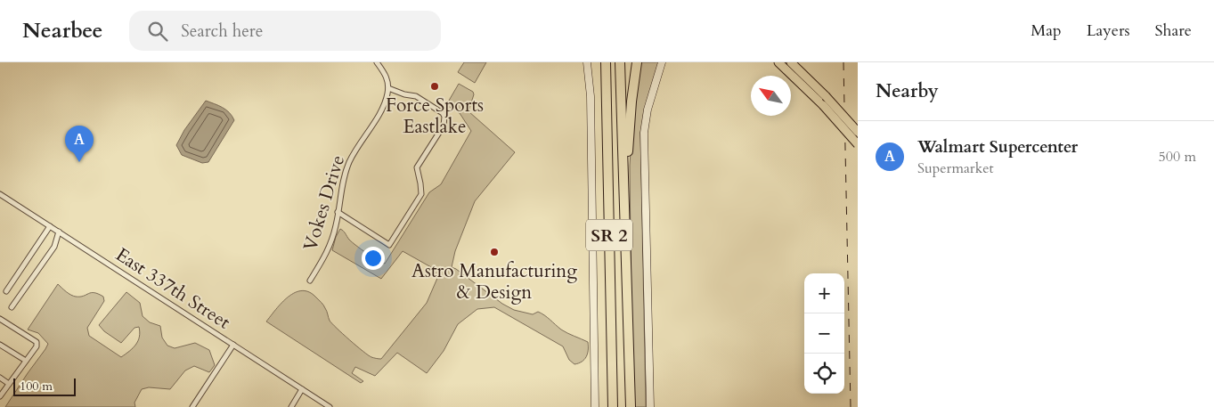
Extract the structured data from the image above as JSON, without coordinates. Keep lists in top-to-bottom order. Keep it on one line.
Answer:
{"streets":{"highway":["SR 2"],"street":["Vokes Drive","East 337th Street"]},"places":["Force Sports Eastlake","Astro Manufacturing & Design"],"scale_bar":"100 m","north":"top left","page":{"header":"Nearbee","search":"Search here","nav":["Map","Layers","Share"],"heading":"Nearby","list":[{"mark":"A","name":"Walmart Supercenter","note":"Supermarket","value":"500 m"}],"pins":"A","map_buttons":["+","−"],"scale":"100 m"}}
